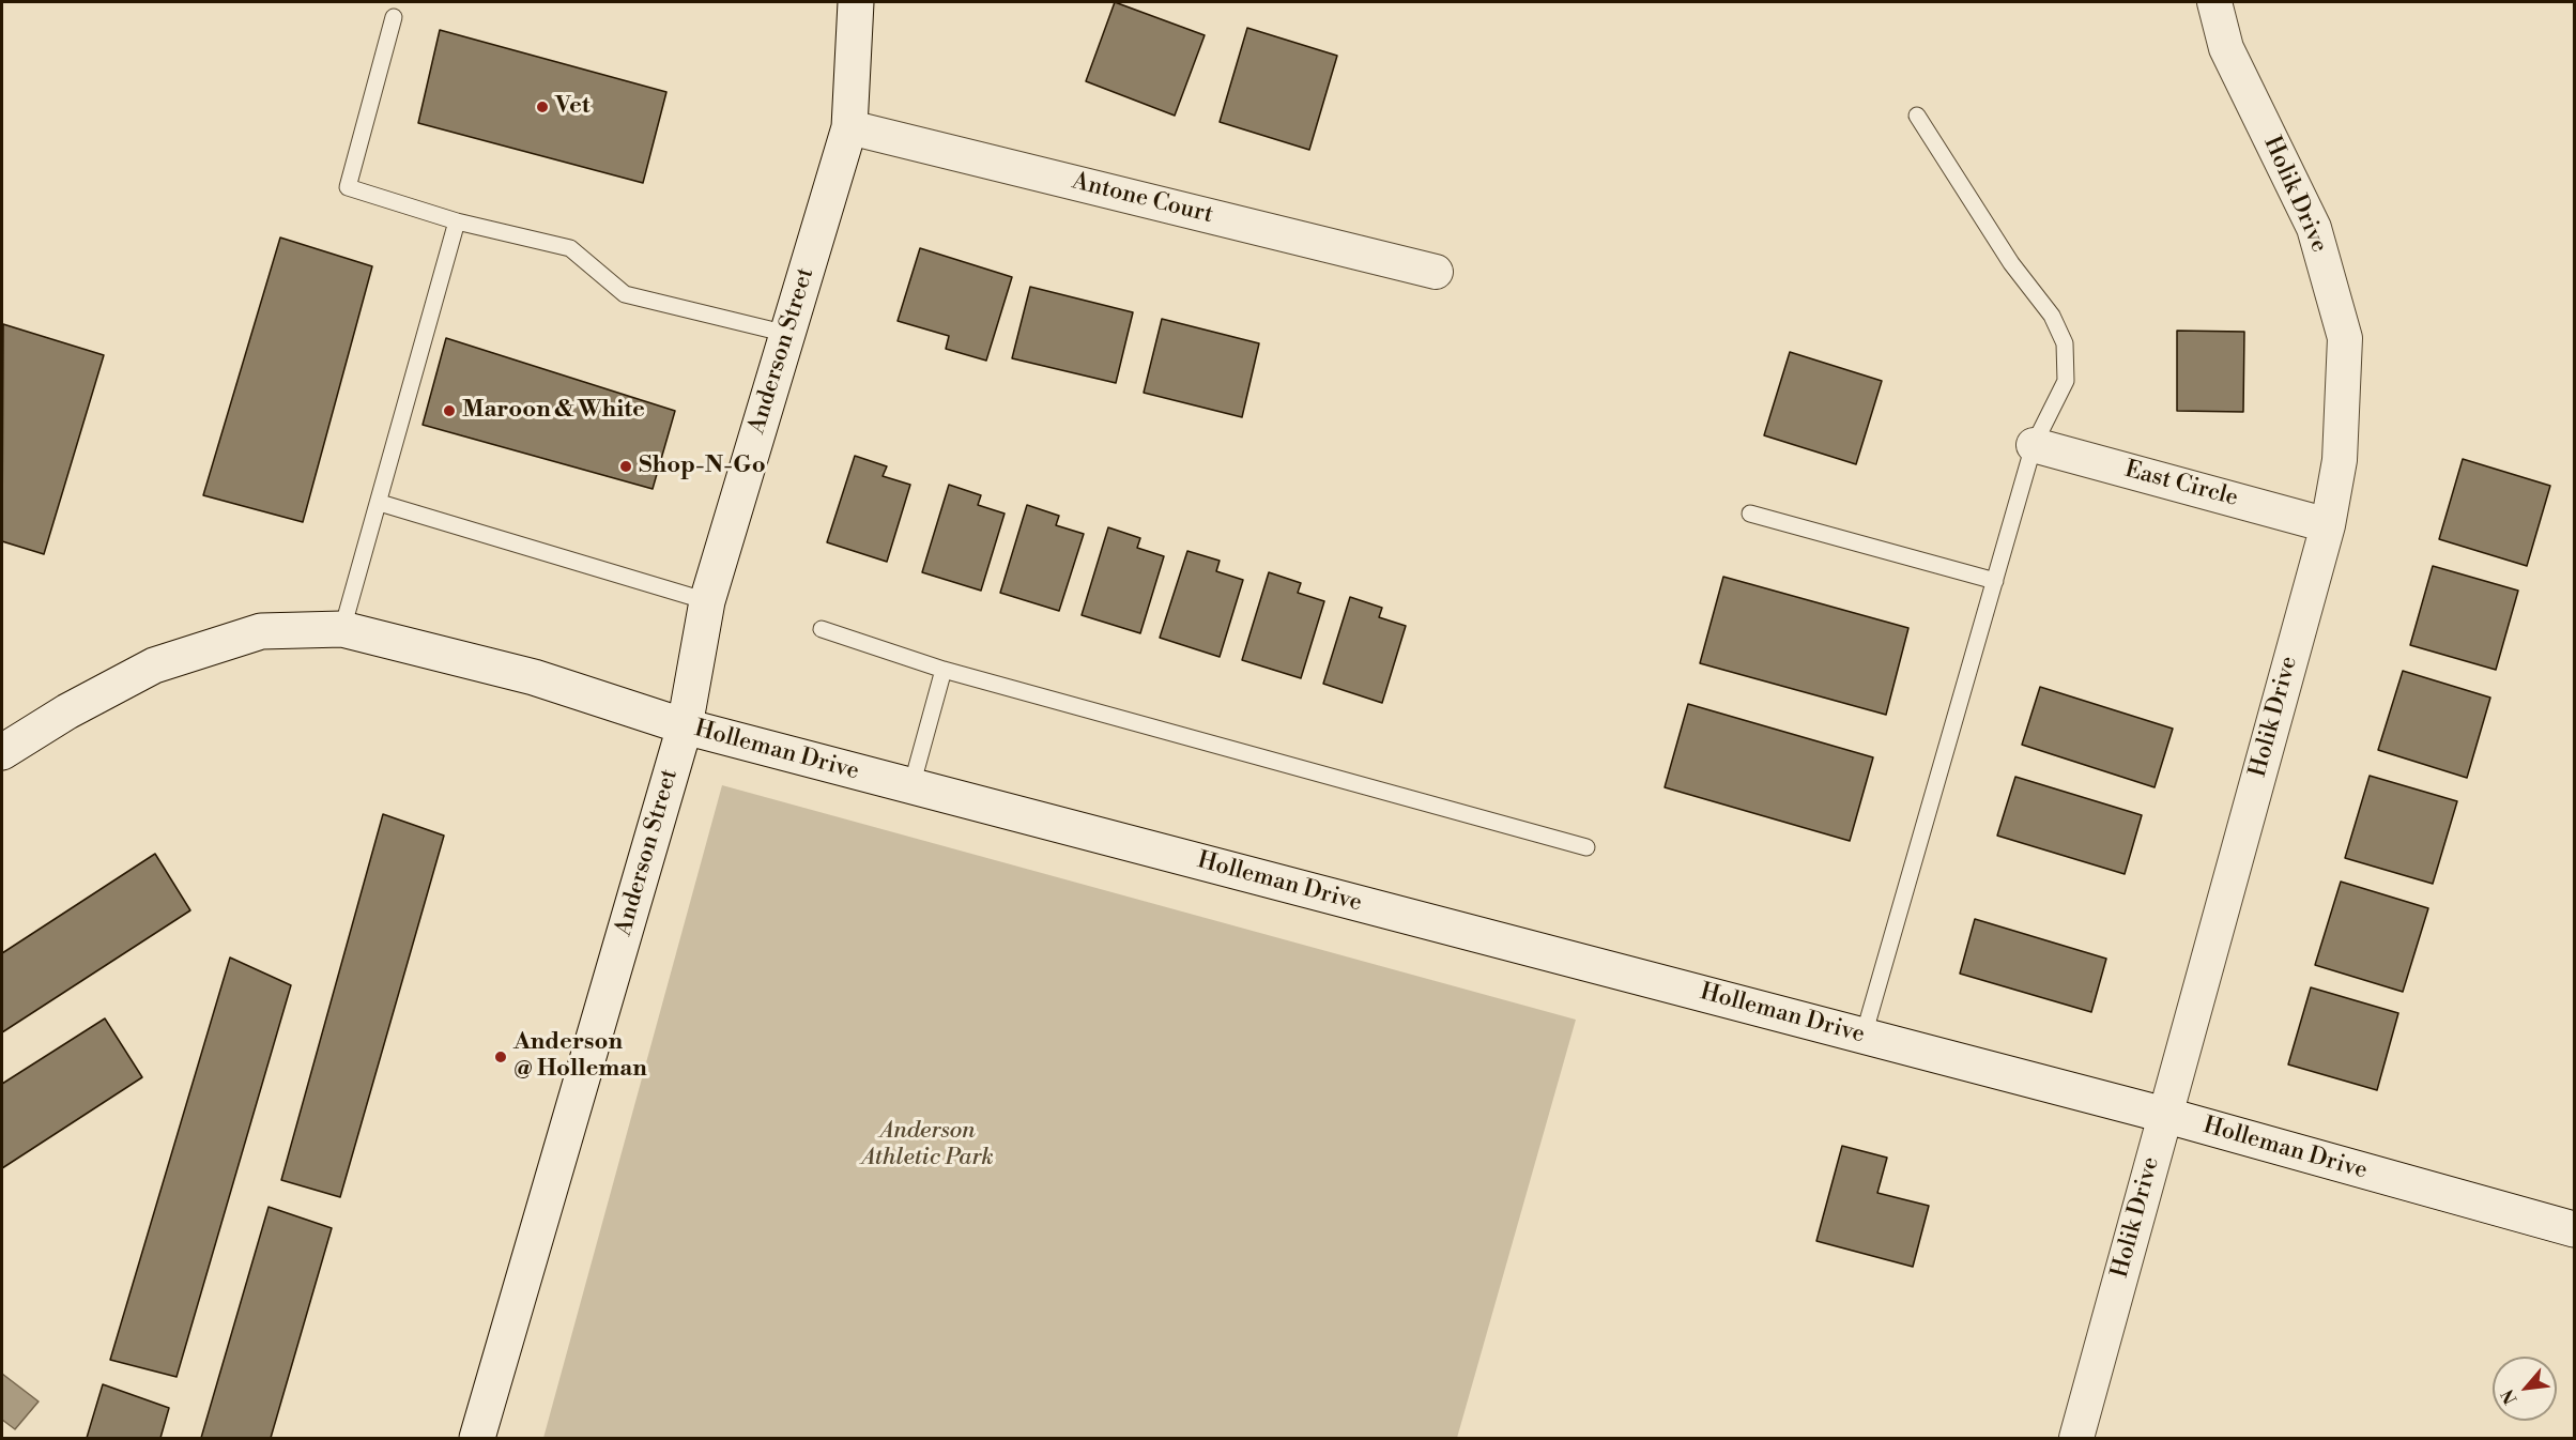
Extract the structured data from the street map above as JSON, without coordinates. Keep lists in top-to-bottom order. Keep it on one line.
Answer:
{"streets":{"street":["Holik Drive","Antone Court","Anderson Street","East Circle","Holleman Drive"]},"crossings":[["Holik Drive","East Circle"],["Holik Drive","Holleman Drive"],["Antone Court","Anderson Street"],["Anderson Street","Holleman Drive"]],"parks":["Anderson Athletic Park"],"places":["Vet","Maroon & White","Shop-N-Go","Anderson @ Holleman"],"north":"bottom left"}
